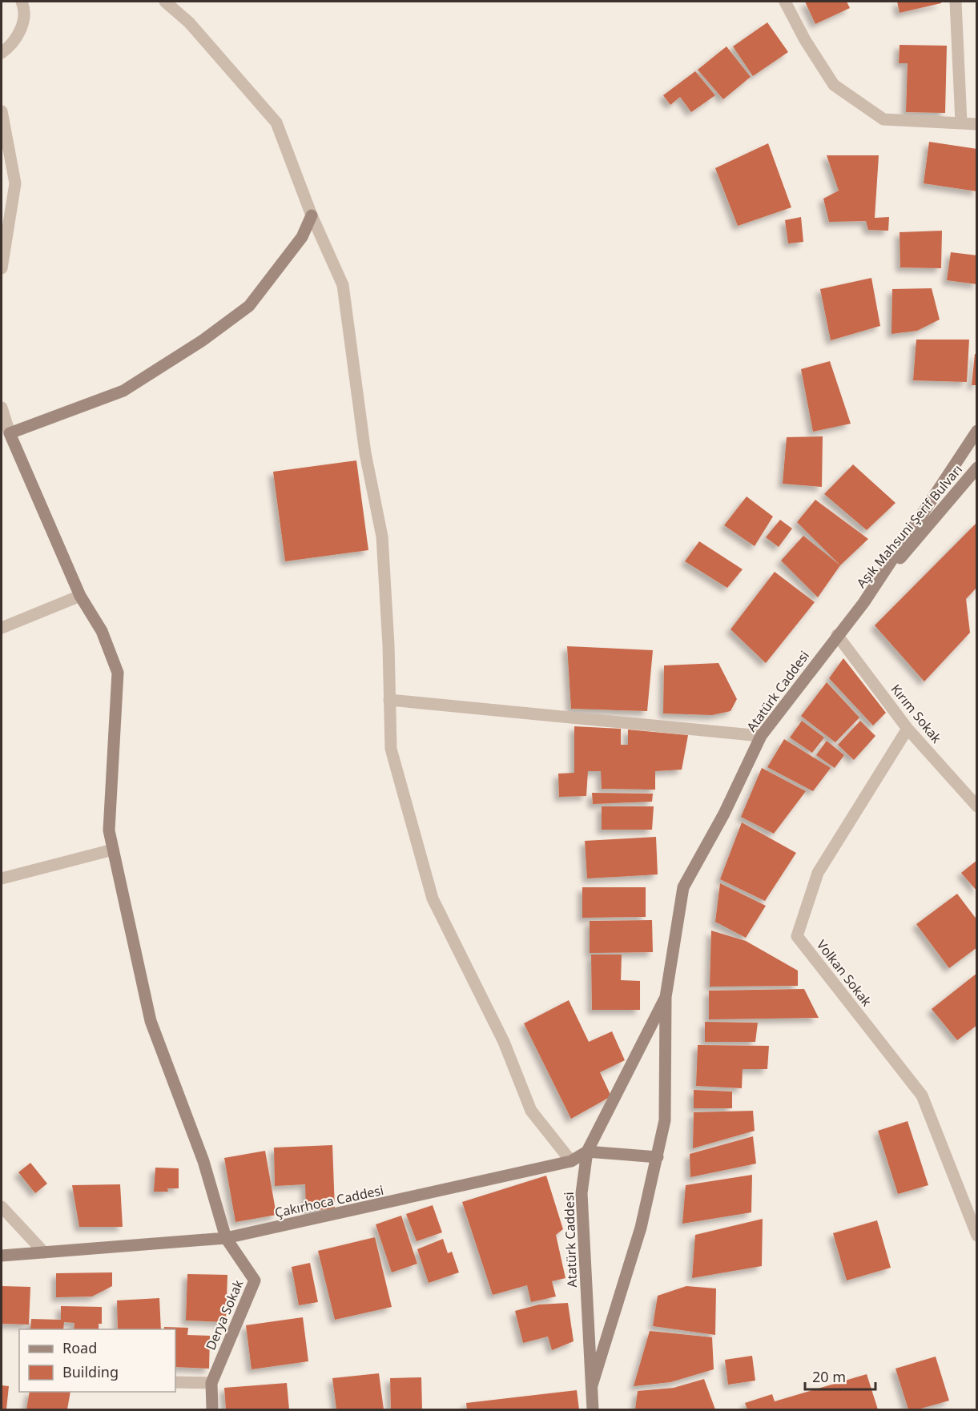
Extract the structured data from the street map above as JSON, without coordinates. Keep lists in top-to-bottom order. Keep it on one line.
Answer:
{"streets":{"street":["Aşık Mahsuni Şerif Bulvarı","Atatürk Caddesi","Kırım Sokak","Volkan Sokak","Çakırhoca Caddesi","Derya Sokak"]},"crossings":[["Aşık Mahsuni Şerif Bulvarı","Atatürk Caddesi"],["Atatürk Caddesi","Kırım Sokak"],["Atatürk Caddesi","Çakırhoca Caddesi"],["Kırım Sokak","Volkan Sokak"],["Çakırhoca Caddesi","Derya Sokak"]],"legend":["Road","Building"],"scale_bar":"20 m"}
